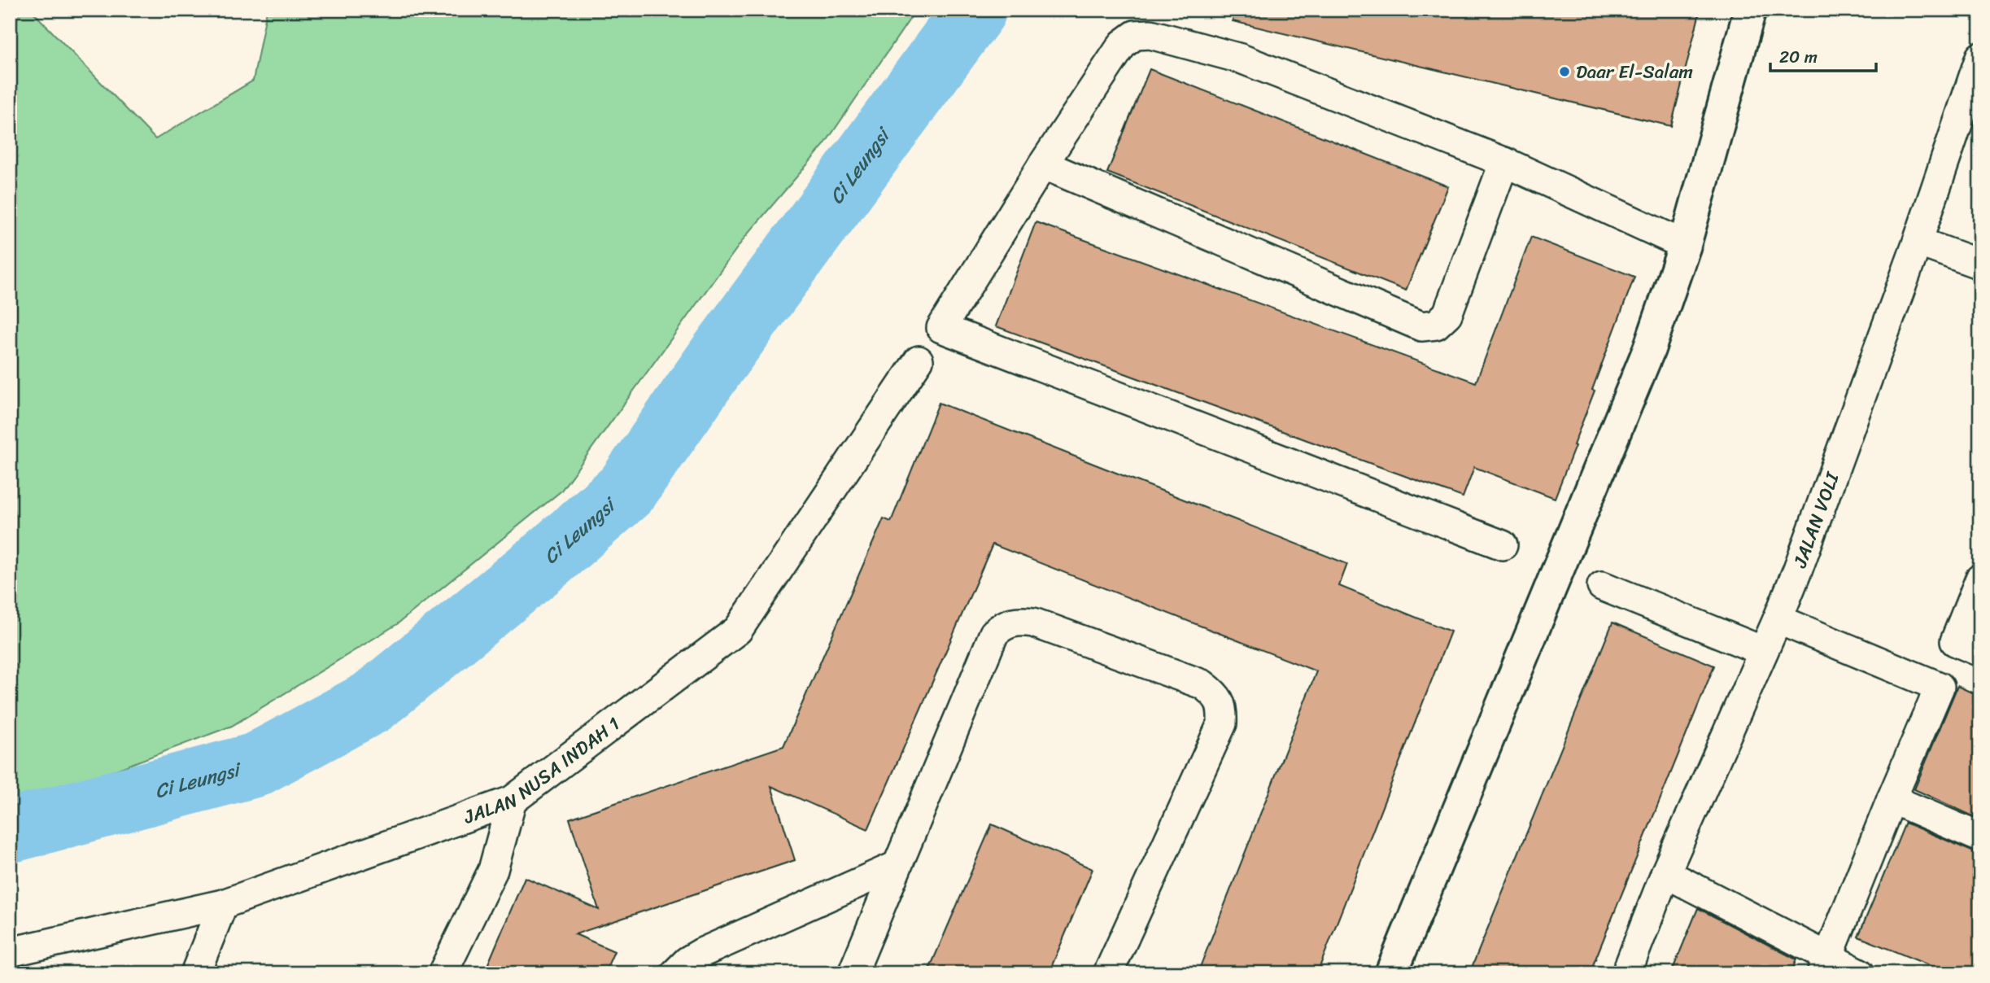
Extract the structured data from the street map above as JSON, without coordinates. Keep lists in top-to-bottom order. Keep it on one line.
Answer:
{"streets":{"street":["JALAN VOLI","JALAN NUSA INDAH 1"]},"water":["Ci Leungsi"],"places":["Daar El-Salam"],"scale_bar":"20 m"}
